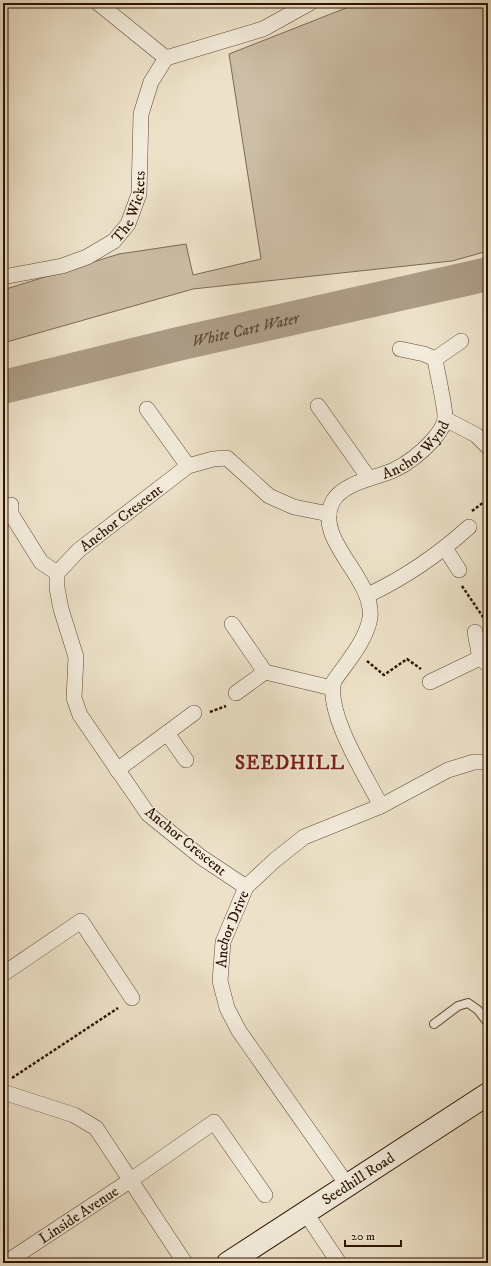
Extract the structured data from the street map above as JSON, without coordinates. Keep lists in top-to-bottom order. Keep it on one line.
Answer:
{"streets":{"street":["The Wickets","Anchor Wynd","Anchor Crescent","Anchor Drive","Seedhill Road","Linside Avenue"]},"crossings":[["Anchor Wynd","Anchor Crescent"],["Anchor Crescent","Anchor Drive"],["Anchor Drive","Seedhill Road"]],"districts":["SEEDHILL"],"water":["White Cart Water"],"scale_bar":"20 m"}
